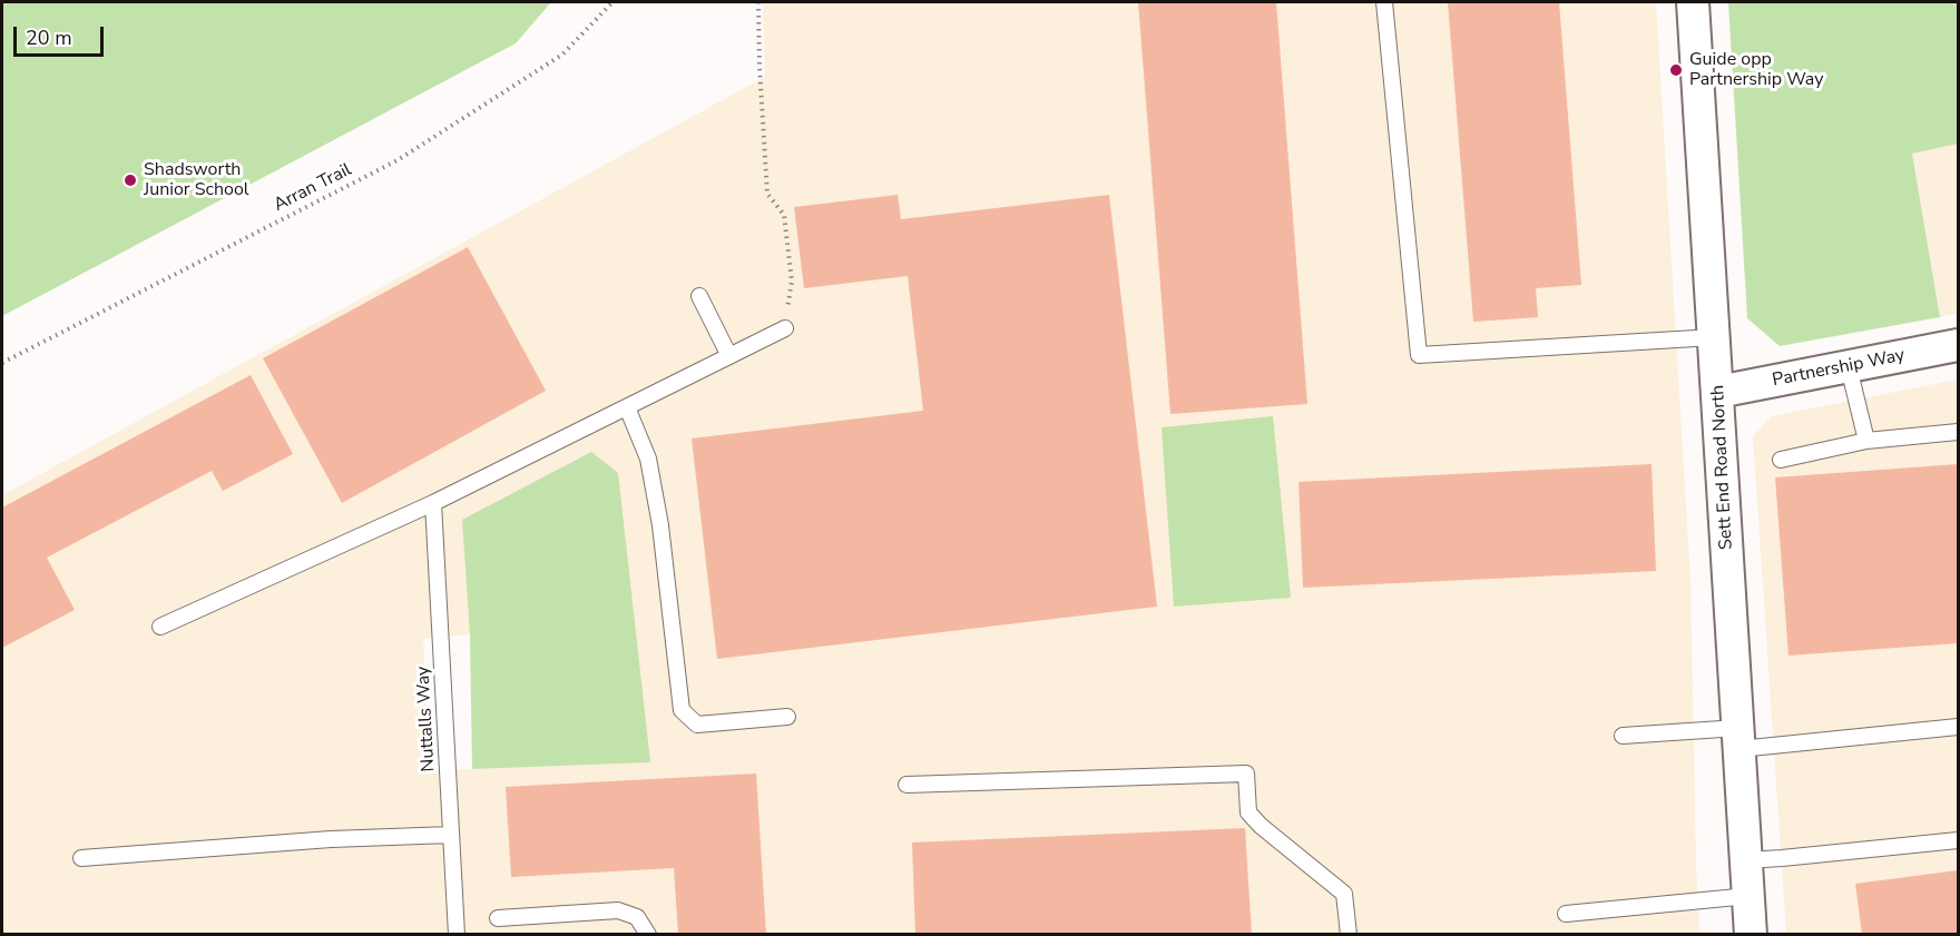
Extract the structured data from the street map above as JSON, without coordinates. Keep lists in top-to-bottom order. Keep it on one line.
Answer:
{"streets":{"street":["Partnership Way","Sett End Road North"],"lane":["Nuttalls Way"],"path":["Arran Trail"]},"crossings":[["Partnership Way","Sett End Road North"]],"places":["Guide opp Partnership Way","Shadsworth Junior School"],"scale_bar":"20 m"}
